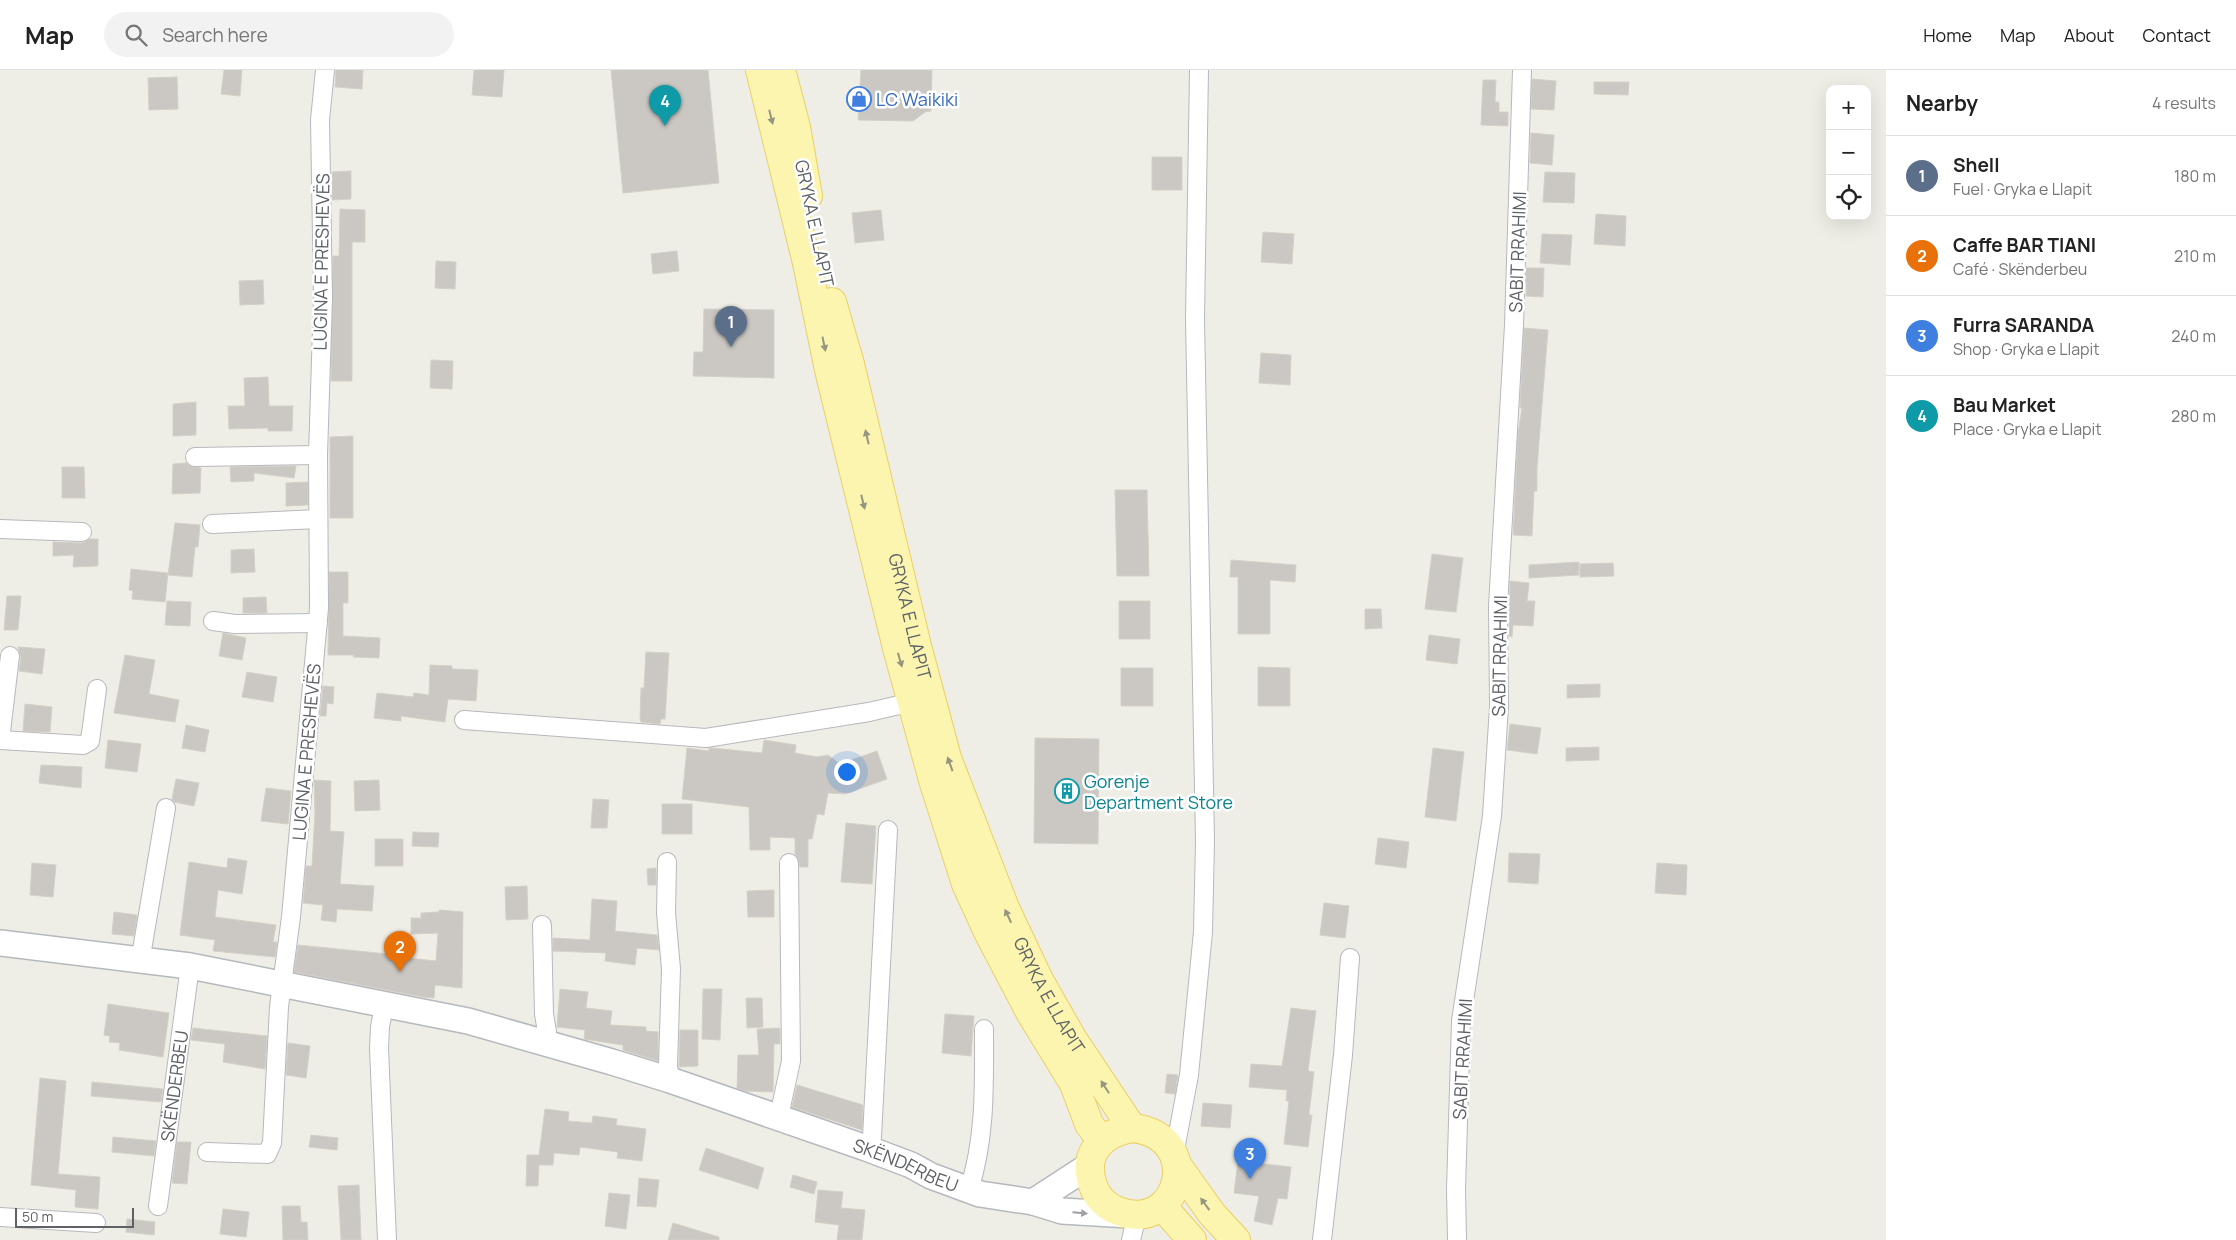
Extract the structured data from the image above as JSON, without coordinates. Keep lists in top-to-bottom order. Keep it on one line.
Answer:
{"streets":{"main road":["GRYKA E LLAPIT","SKËNDERBEU"],"street":["SABIT RRAHIMI","LUGINA E PRESHEVËS"]},"crossings":[["GRYKA E LLAPIT","SKËNDERBEU"],["LUGINA E PRESHEVËS","SKËNDERBEU"]],"places":{"shop":["LC Waikiki"],"building":["Gorenje Department Store"]},"scale_bar":"50 m","page":{"header":"Map","search":"Search here","nav":["Home","Map","About","Contact"],"heading":["Nearby","4 results"],"map_buttons":["+","−"],"pins":["4","1","2","3"],"list":[{"mark":"1","name":"Shell","note":"Fuel · Gryka e Llapit","value":"180 m"},{"mark":"2","name":"Caffe BAR TIANI","note":"Café · Skënderbeu","value":"210 m"},{"mark":"3","name":"Furra SARANDA","note":"Shop · Gryka e Llapit","value":"240 m"},{"mark":"4","name":"Bau Market","note":"Place · Gryka e Llapit","value":"280 m"}],"scale":"50 m"}}
